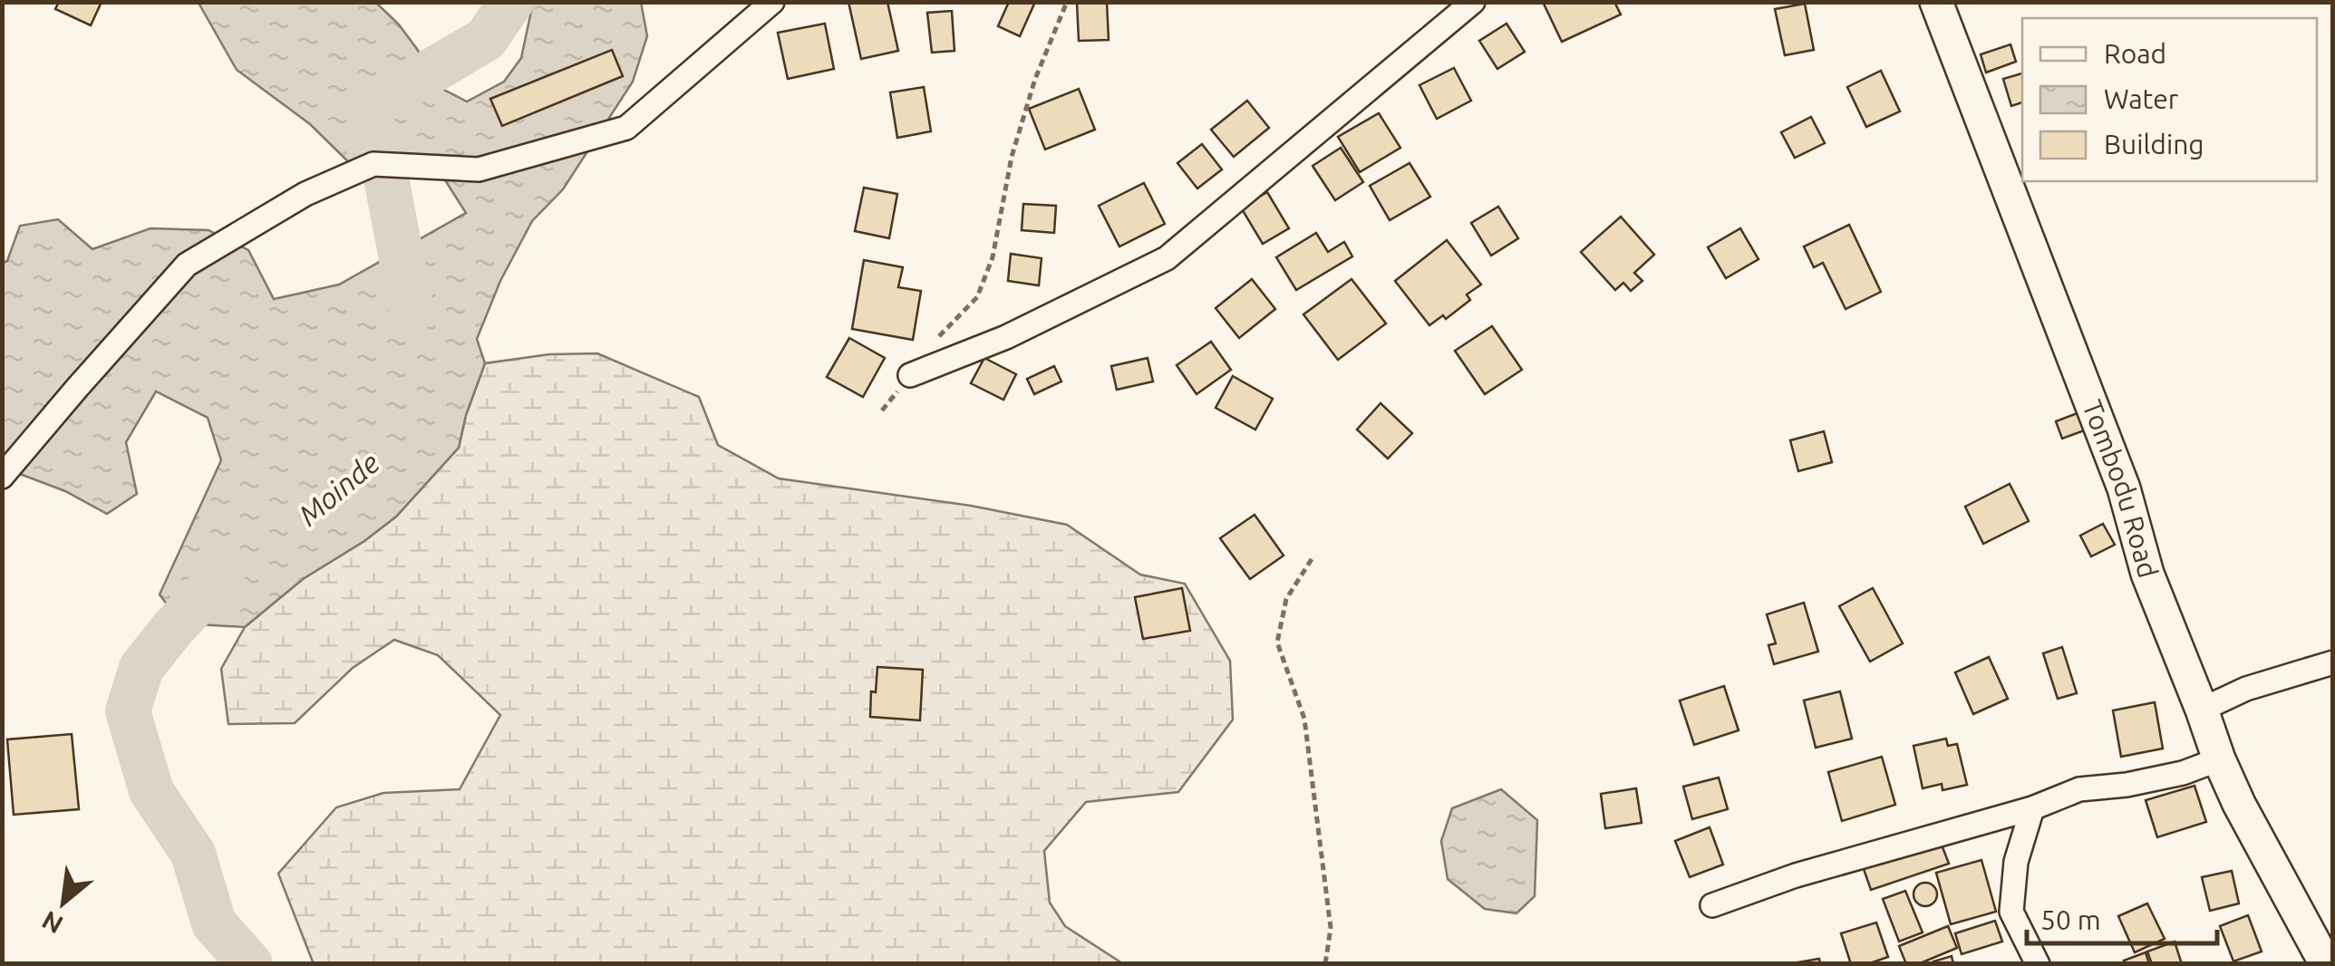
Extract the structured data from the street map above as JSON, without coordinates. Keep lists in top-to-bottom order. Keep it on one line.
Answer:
{"streets":{"main road":["Tombodu Road"]},"water":["Moinde"],"legend":["Road","Water","Building"],"scale_bar":"50 m","north":"bottom left"}
